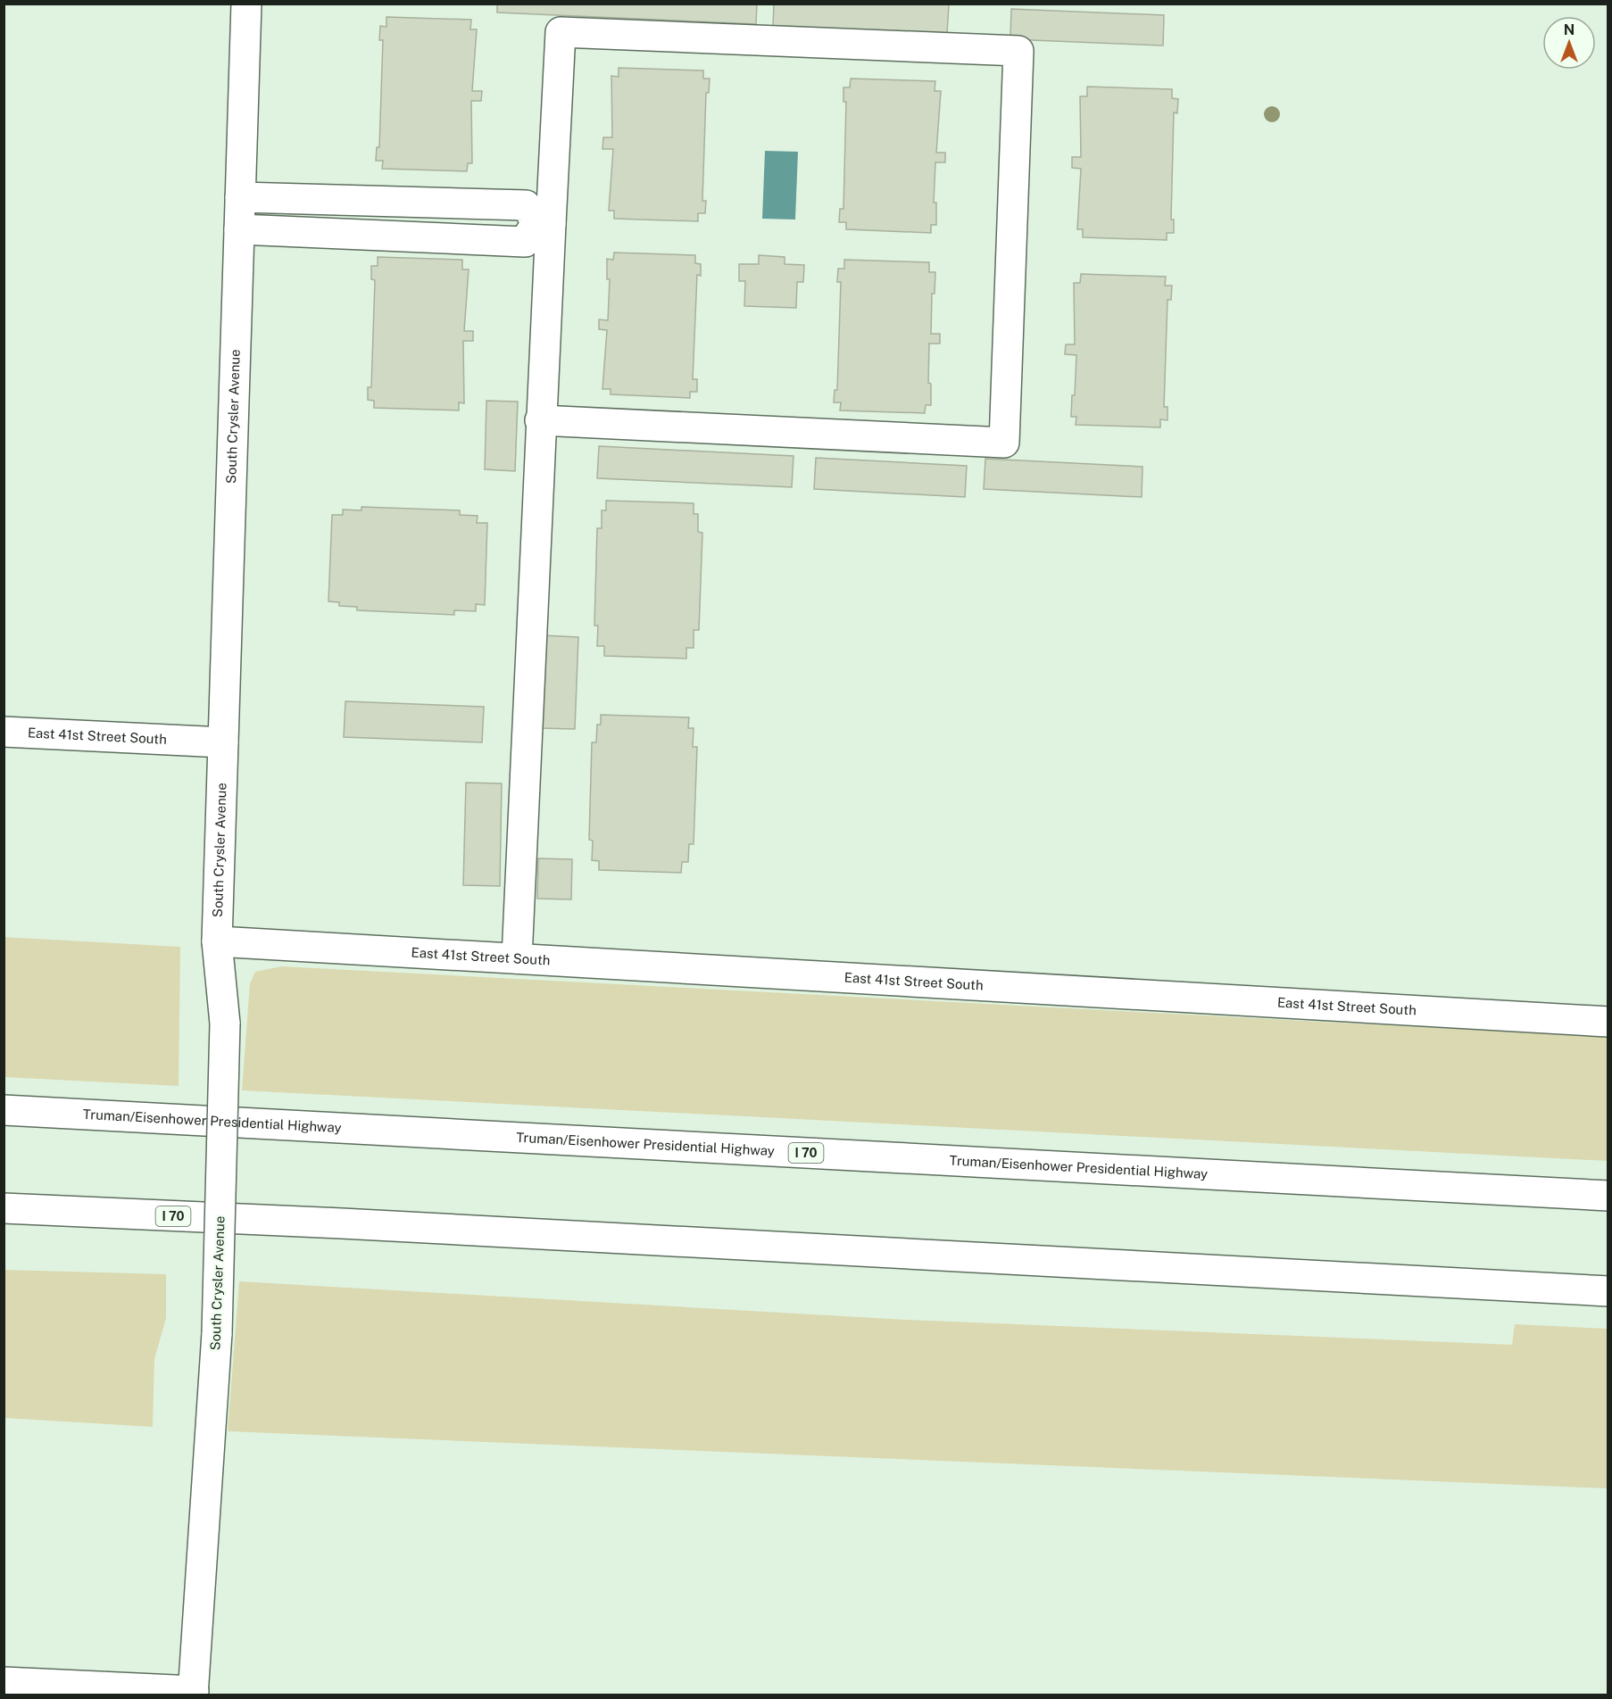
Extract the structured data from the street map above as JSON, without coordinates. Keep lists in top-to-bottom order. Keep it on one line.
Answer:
{"streets":{"main road":["South Crysler Avenue","East 41st Street South","Truman/Eisenhower Presidential Highway","I 70"]},"crossings":[["South Crysler Avenue","East 41st Street South"]],"north":"top"}
